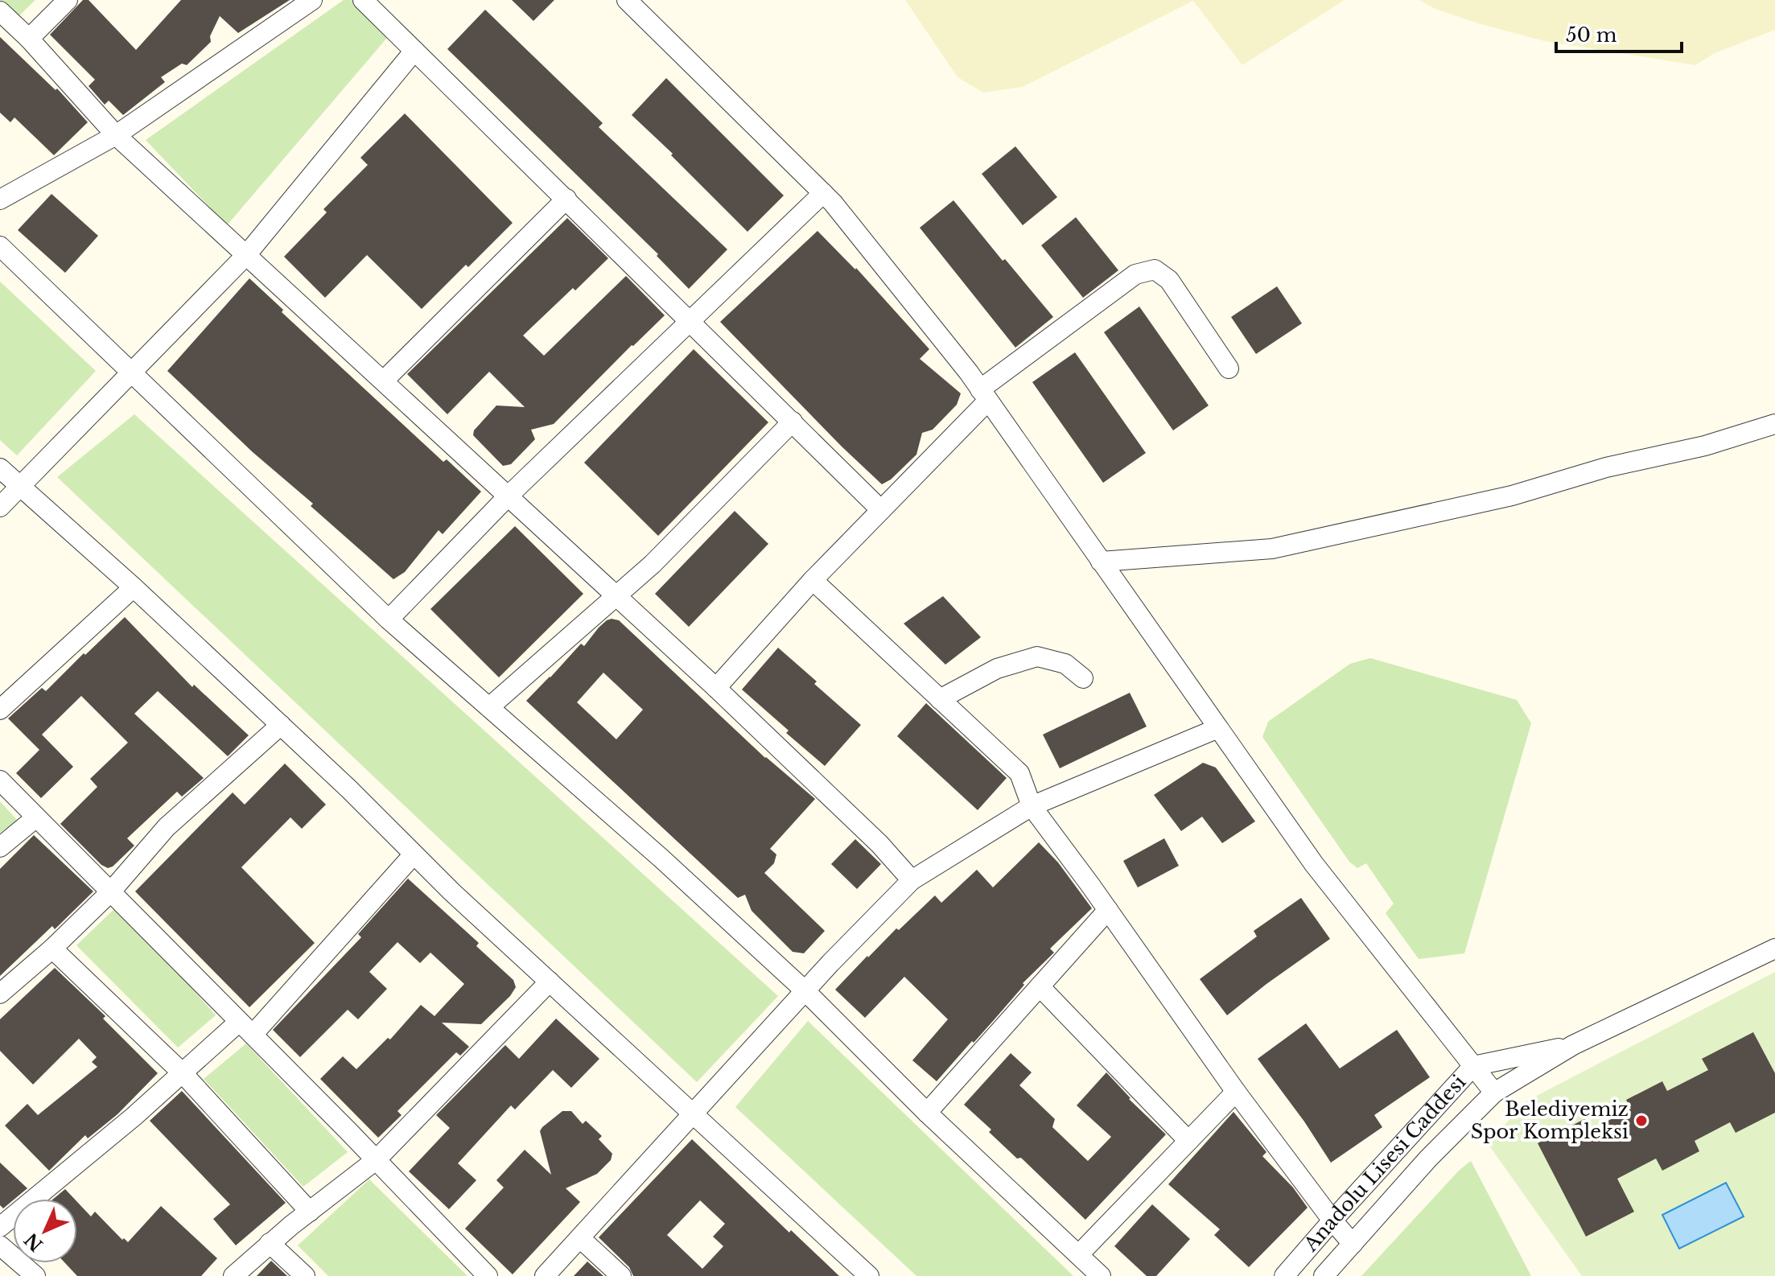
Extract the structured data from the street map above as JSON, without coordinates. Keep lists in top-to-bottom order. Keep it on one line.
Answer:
{"streets":{"street":["Anadolu Lisesi Caddesi"]},"places":["Belediyemiz Spor Kompleksi"],"scale_bar":"50 m","north":"bottom left"}
